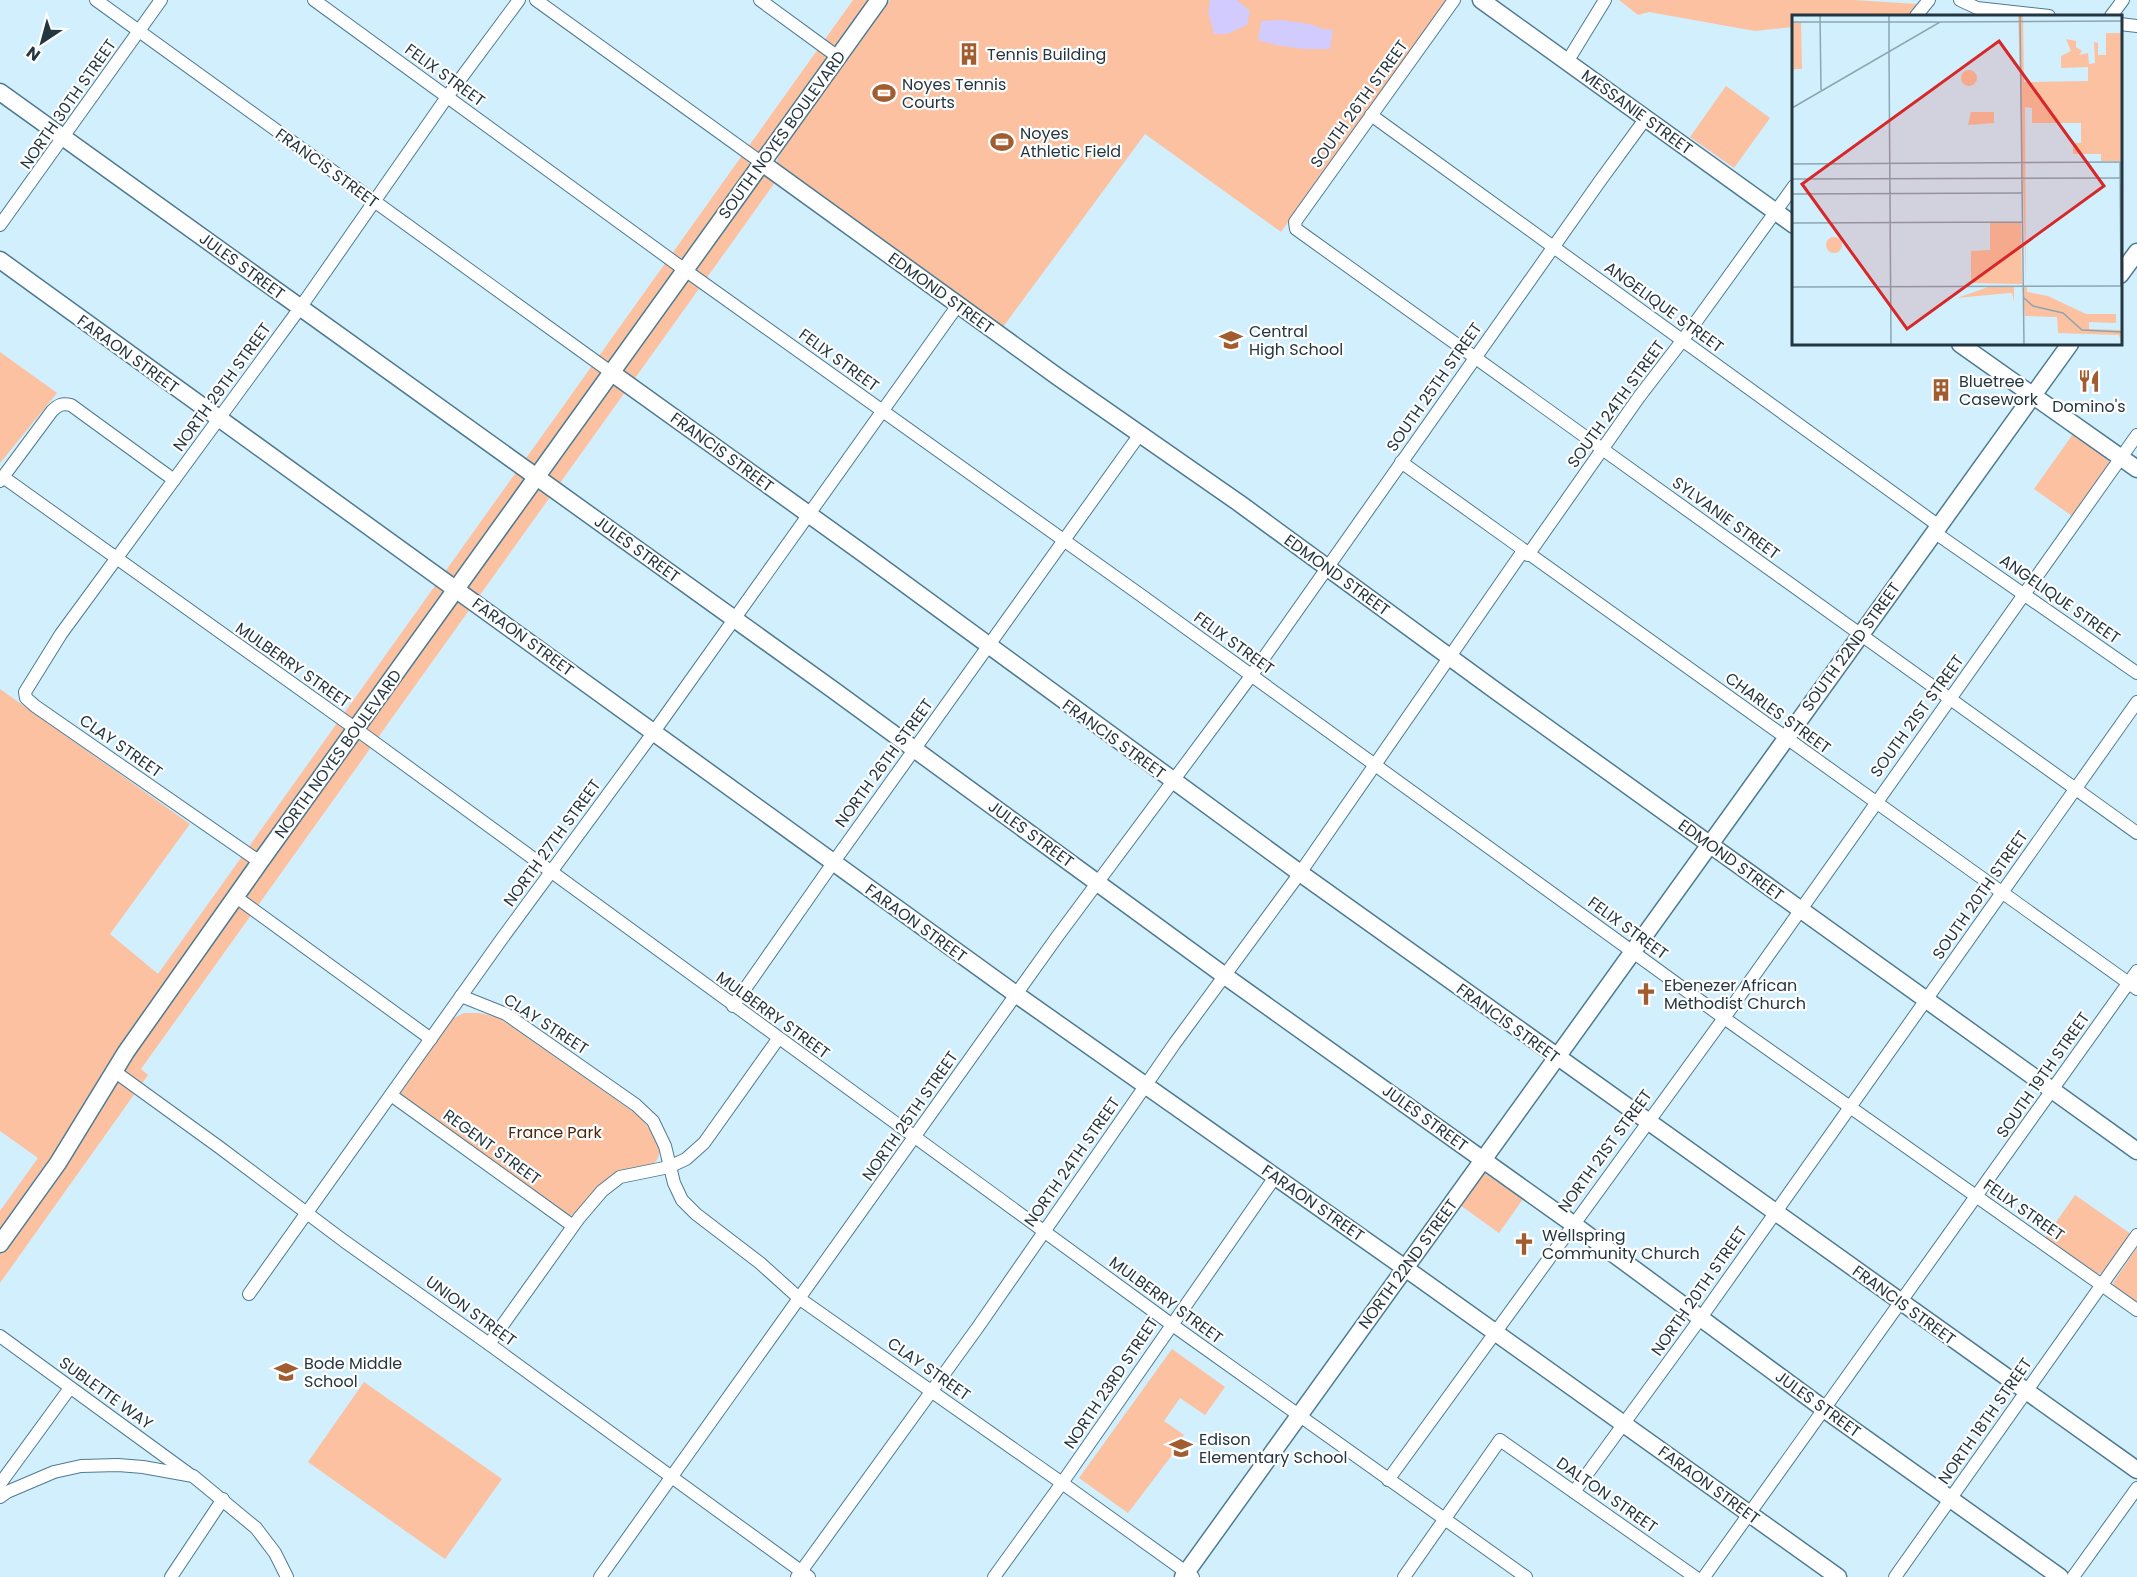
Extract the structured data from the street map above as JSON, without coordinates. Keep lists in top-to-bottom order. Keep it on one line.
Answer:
{"streets":{"main road":["MESSANIE STREET","SOUTH NOYES BOULEVARD","FRANCIS STREET","JULES STREET","EDMOND STREET","FARAON STREET","SOUTH 22ND STREET","NORTH NOYES BOULEVARD","NORTH 22ND STREET"],"street":["FELIX STREET","NORTH 30TH STREET","SOUTH 26TH STREET","ANGELIQUE STREET","NORTH 29TH STREET","SOUTH 25TH STREET","SOUTH 24TH STREET","SYLVANIE STREET","MULBERRY STREET","CHARLES STREET","SOUTH 21ST STREET","CLAY STREET","NORTH 26TH STREET","NORTH 27TH STREET","SOUTH 20TH STREET","SOUTH 19TH STREET","NORTH 25TH STREET","REGENT STREET","NORTH 21ST STREET","NORTH 24TH STREET","NORTH 20TH STREET","UNION STREET","NORTH 23RD STREET","SUBLETTE WAY","NORTH 18TH STREET","DALTON STREET"]},"crossings":[["FELIX STREET","SOUTH NOYES BOULEVARD"],["FELIX STREET","NORTH 29TH STREET"],["FELIX STREET","SOUTH 25TH STREET"],["FELIX STREET","SOUTH 24TH STREET"],["FELIX STREET","SOUTH 22ND STREET"],["FELIX STREET","SOUTH 21ST STREET"],["FELIX STREET","NORTH NOYES BOULEVARD"],["FELIX STREET","NORTH 26TH STREET"],["FELIX STREET","NORTH 27TH STREET"],["FELIX STREET","SOUTH 20TH STREET"],["FELIX STREET","SOUTH 19TH STREET"],["FELIX STREET","NORTH 25TH STREET"],["FELIX STREET","NORTH 21ST STREET"],["FELIX STREET","NORTH 24TH STREET"],["FELIX STREET","NORTH 22ND STREET"],["FELIX STREET","NORTH 20TH STREET"],["FELIX STREET","NORTH 18TH STREET"],["NORTH 30TH STREET","FRANCIS STREET"],["NORTH 30TH STREET","JULES STREET"],["SOUTH 26TH STREET","ANGELIQUE STREET"],["SOUTH 26TH STREET","SYLVANIE STREET"],["MESSANIE STREET","SOUTH 25TH STREET"],["MESSANIE STREET","SOUTH 24TH STREET"],["SOUTH NOYES BOULEVARD","EDMOND STREET"],["SOUTH NOYES BOULEVARD","NORTH NOYES BOULEVARD"],["FRANCIS STREET","NORTH 29TH STREET"],["FRANCIS STREET","NORTH NOYES BOULEVARD"],["FRANCIS STREET","NORTH 26TH STREET"],["FRANCIS STREET","NORTH 27TH STREET"],["FRANCIS STREET","SOUTH 19TH STREET"],["FRANCIS STREET","NORTH 25TH STREET"],["FRANCIS STREET","NORTH 21ST STREET"],["FRANCIS STREET","NORTH 24TH STREET"],["FRANCIS STREET","NORTH 22ND STREET"],["FRANCIS STREET","NORTH 20TH STREET"],["FRANCIS STREET","NORTH 18TH STREET"],["JULES STREET","NORTH 29TH STREET"],["JULES STREET","NORTH NOYES BOULEVARD"],["JULES STREET","NORTH 26TH STREET"],["JULES STREET","NORTH 27TH STREET"],["JULES STREET","SOUTH 19TH STREET"],["JULES STREET","NORTH 25TH STREET"],["JULES STREET","NORTH 21ST STREET"],["JULES STREET","NORTH 24TH STREET"],["JULES STREET","NORTH 22ND STREET"],["JULES STREET","NORTH 20TH STREET"],["JULES STREET","NORTH 18TH STREET"],["EDMOND STREET","SOUTH 25TH STREET"],["EDMOND STREET","SOUTH 24TH STREET"],["EDMOND STREET","SOUTH 22ND STREET"],["EDMOND STREET","SOUTH 21ST STREET"],["EDMOND STREET","NORTH 27TH STREET"],["EDMOND STREET","SOUTH 20TH STREET"],["EDMOND STREET","SOUTH 19TH STREET"],["ANGELIQUE STREET","SOUTH 25TH STREET"],["ANGELIQUE STREET","SOUTH 24TH STREET"],["ANGELIQUE STREET","SOUTH 22ND STREET"],["ANGELIQUE STREET","SOUTH 21ST STREET"],["FARAON STREET","NORTH 29TH STREET"],["FARAON STREET","NORTH NOYES BOULEVARD"],["FARAON STREET","NORTH 26TH STREET"],["FARAON STREET","NORTH 27TH STREET"],["FARAON STREET","SOUTH 19TH STREET"],["FARAON STREET","NORTH 25TH STREET"],["FARAON STREET","NORTH 21ST STREET"],["FARAON STREET","NORTH 24TH STREET"],["FARAON STREET","NORTH 22ND STREET"],["FARAON STREET","NORTH 20TH STREET"],["FARAON STREET","NORTH 23RD STREET"],["NORTH 29TH STREET","MULBERRY STREET"],["NORTH 29TH STREET","CLAY STREET"],["SOUTH 25TH STREET","SYLVANIE STREET"],["SOUTH 25TH STREET","CHARLES STREET"],["SOUTH 25TH STREET","NORTH 25TH STREET"],["SOUTH 24TH STREET","SYLVANIE STREET"],["SOUTH 24TH STREET","CHARLES STREET"],["SOUTH 24TH STREET","NORTH 24TH STREET"],["SYLVANIE STREET","SOUTH 22ND STREET"],["SYLVANIE STREET","SOUTH 21ST STREET"],["SYLVANIE STREET","SOUTH 20TH STREET"],["SOUTH 22ND STREET","CHARLES STREET"],["SOUTH 22ND STREET","NORTH 22ND STREET"],["MULBERRY STREET","NORTH NOYES BOULEVARD"],["MULBERRY STREET","NORTH 26TH STREET"],["MULBERRY STREET","NORTH 27TH STREET"],["MULBERRY STREET","NORTH 25TH STREET"],["MULBERRY STREET","NORTH 21ST STREET"],["MULBERRY STREET","NORTH 24TH STREET"],["MULBERRY STREET","NORTH 22ND STREET"],["MULBERRY STREET","NORTH 23RD STREET"],["MULBERRY STREET","DALTON STREET"],["CHARLES STREET","SOUTH 21ST STREET"],["CHARLES STREET","SOUTH 20TH STREET"],["CHARLES STREET","SOUTH 19TH STREET"],["SOUTH 21ST STREET","NORTH 21ST STREET"],["CLAY STREET","NORTH NOYES BOULEVARD"],["CLAY STREET","NORTH 27TH STREET"],["CLAY STREET","NORTH 25TH STREET"],["CLAY STREET","NORTH 24TH STREET"],["CLAY STREET","NORTH 22ND STREET"],["CLAY STREET","NORTH 23RD STREET"],["NORTH NOYES BOULEVARD","UNION STREET"],["NORTH 27TH STREET","REGENT STREET"],["NORTH 27TH STREET","UNION STREET"],["SOUTH 20TH STREET","NORTH 20TH STREET"],["NORTH 25TH STREET","UNION STREET"],["NORTH 24TH STREET","UNION STREET"],["NORTH 20TH STREET","DALTON STREET"]],"parks":["France Park"],"places":{"building":["Tennis Building","Bluetree Casework"],"sports":["Noyes Tennis Courts","Noyes Athletic Field"],"school or university":["Central High School","Bode Middle School","Edison Elementary School"],"restaurant":["Domino's"],"church":["Ebenezer African Methodist Church","Wellspring Community Church"]},"north":"bottom left"}
